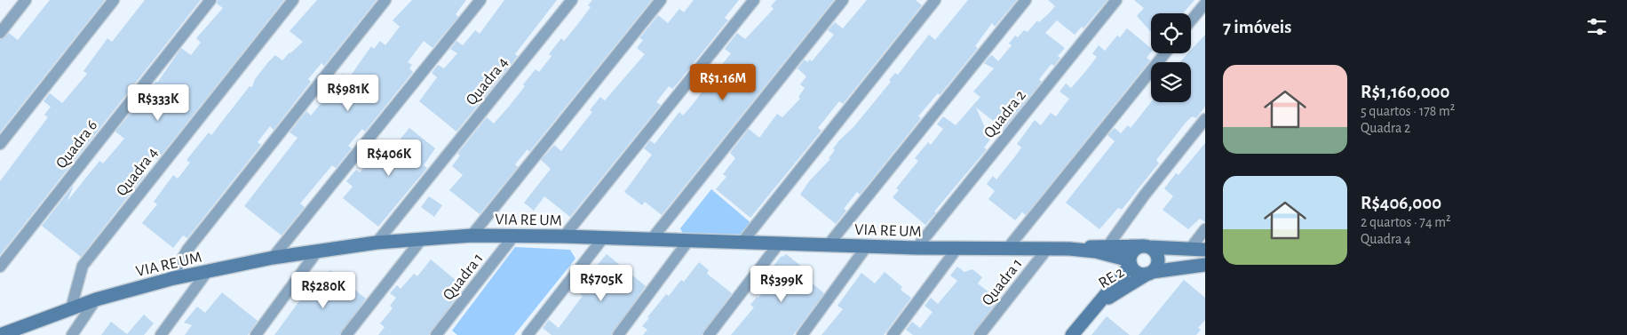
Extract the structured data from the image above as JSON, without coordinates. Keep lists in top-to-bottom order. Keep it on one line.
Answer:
{"streets":{"street":["Quadra 4","Quadra 2","Quadra 6","VIA RE UM","Quadra 1","RE 2"]},"crossings":[["Quadra 4","VIA RE UM"],["Quadra 2","VIA RE UM"],["VIA RE UM","Quadra 1"],["VIA RE UM","RE 2"]],"page":{"heading":"7 imóveis","list":[{"name":"R$1,160,000","note":"5 quartos · 178 m² · Quadra 2"},{"name":"R$406,000","note":"2 quartos · 74 m² · Quadra 4"}],"price":["R$1.16M","R$981K","R$333K","R$406K","R$705K","R$399K","R$280K"]}}
